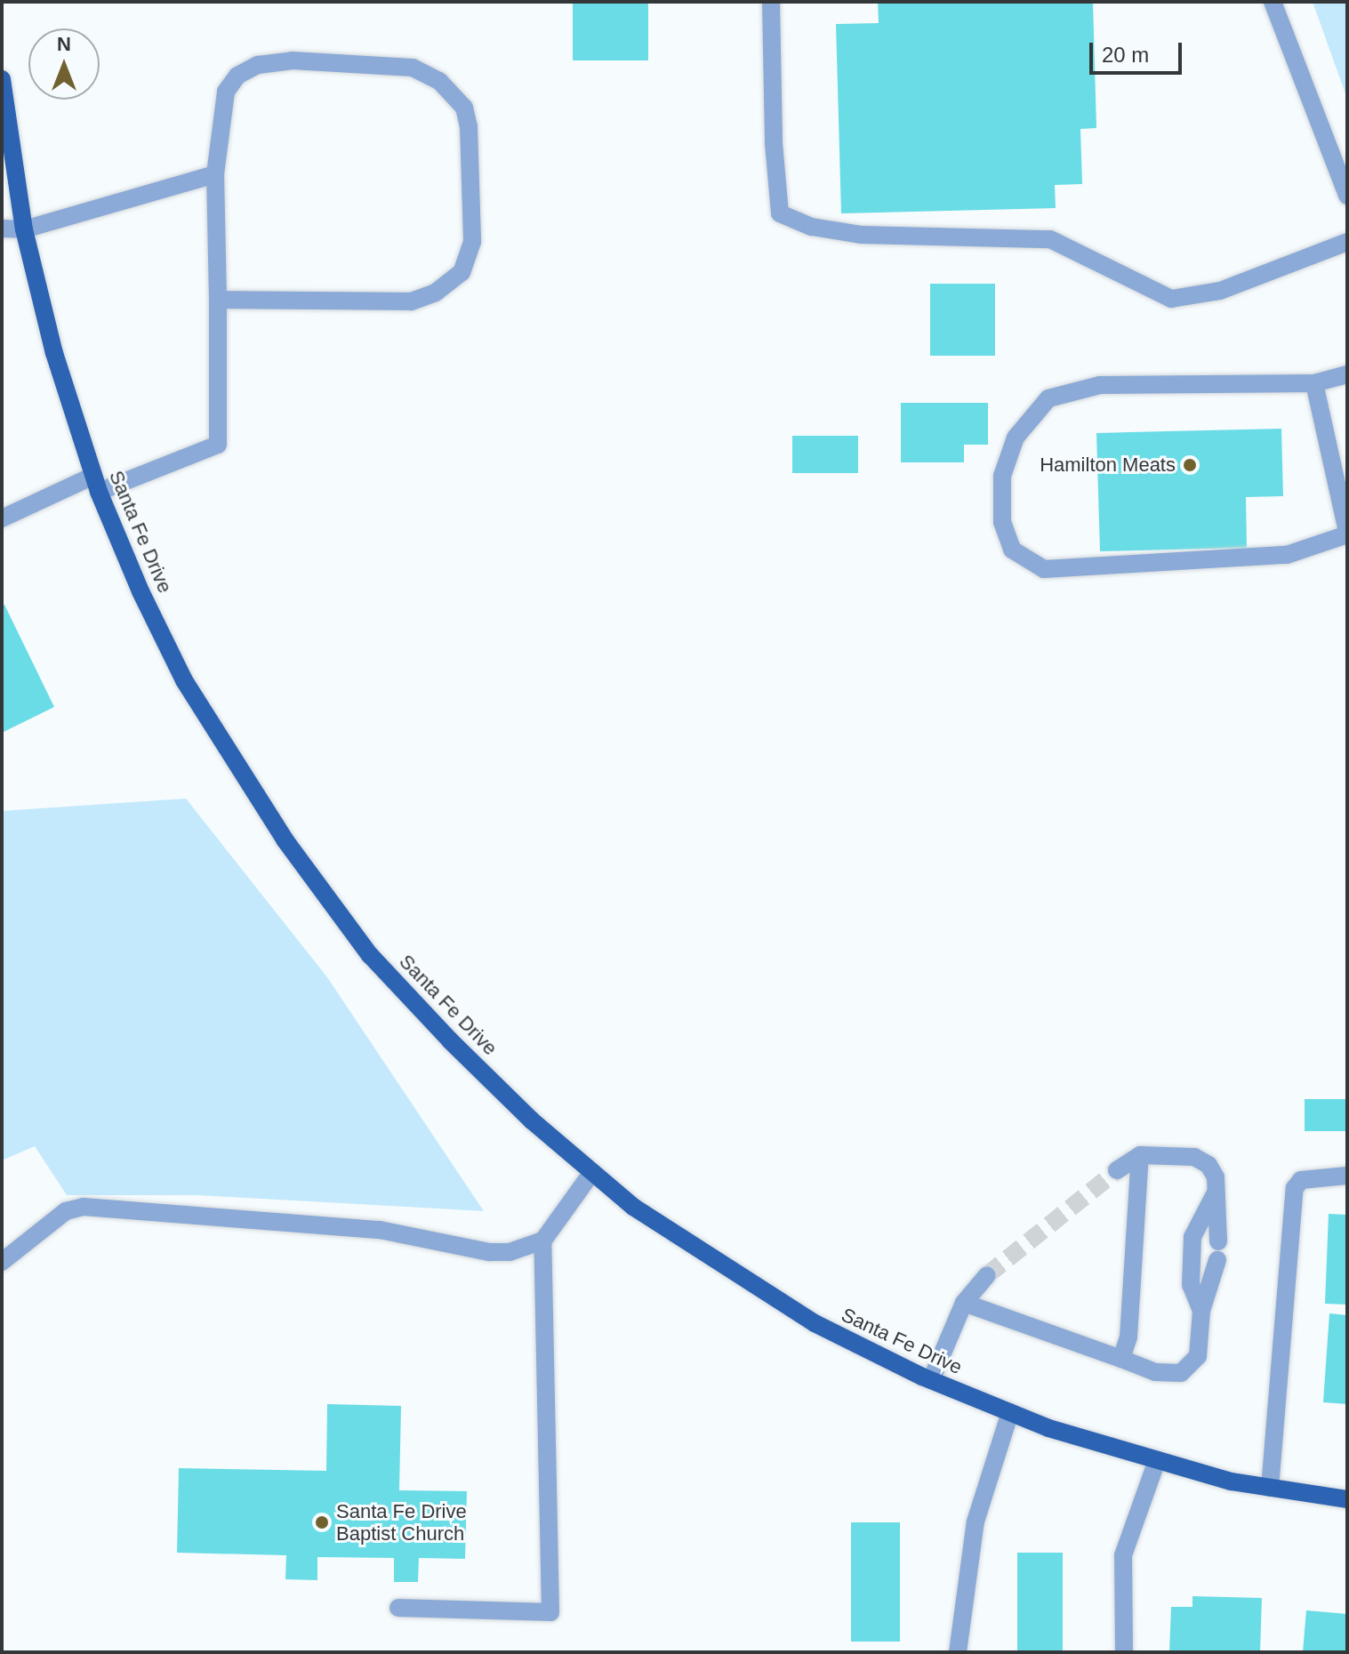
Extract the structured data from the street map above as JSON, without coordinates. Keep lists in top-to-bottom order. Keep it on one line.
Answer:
{"streets":{"main road":["Santa Fe Drive"]},"places":["Hamilton Meats","Santa Fe Drive Baptist Church"],"scale_bar":"20 m","north":"top"}
